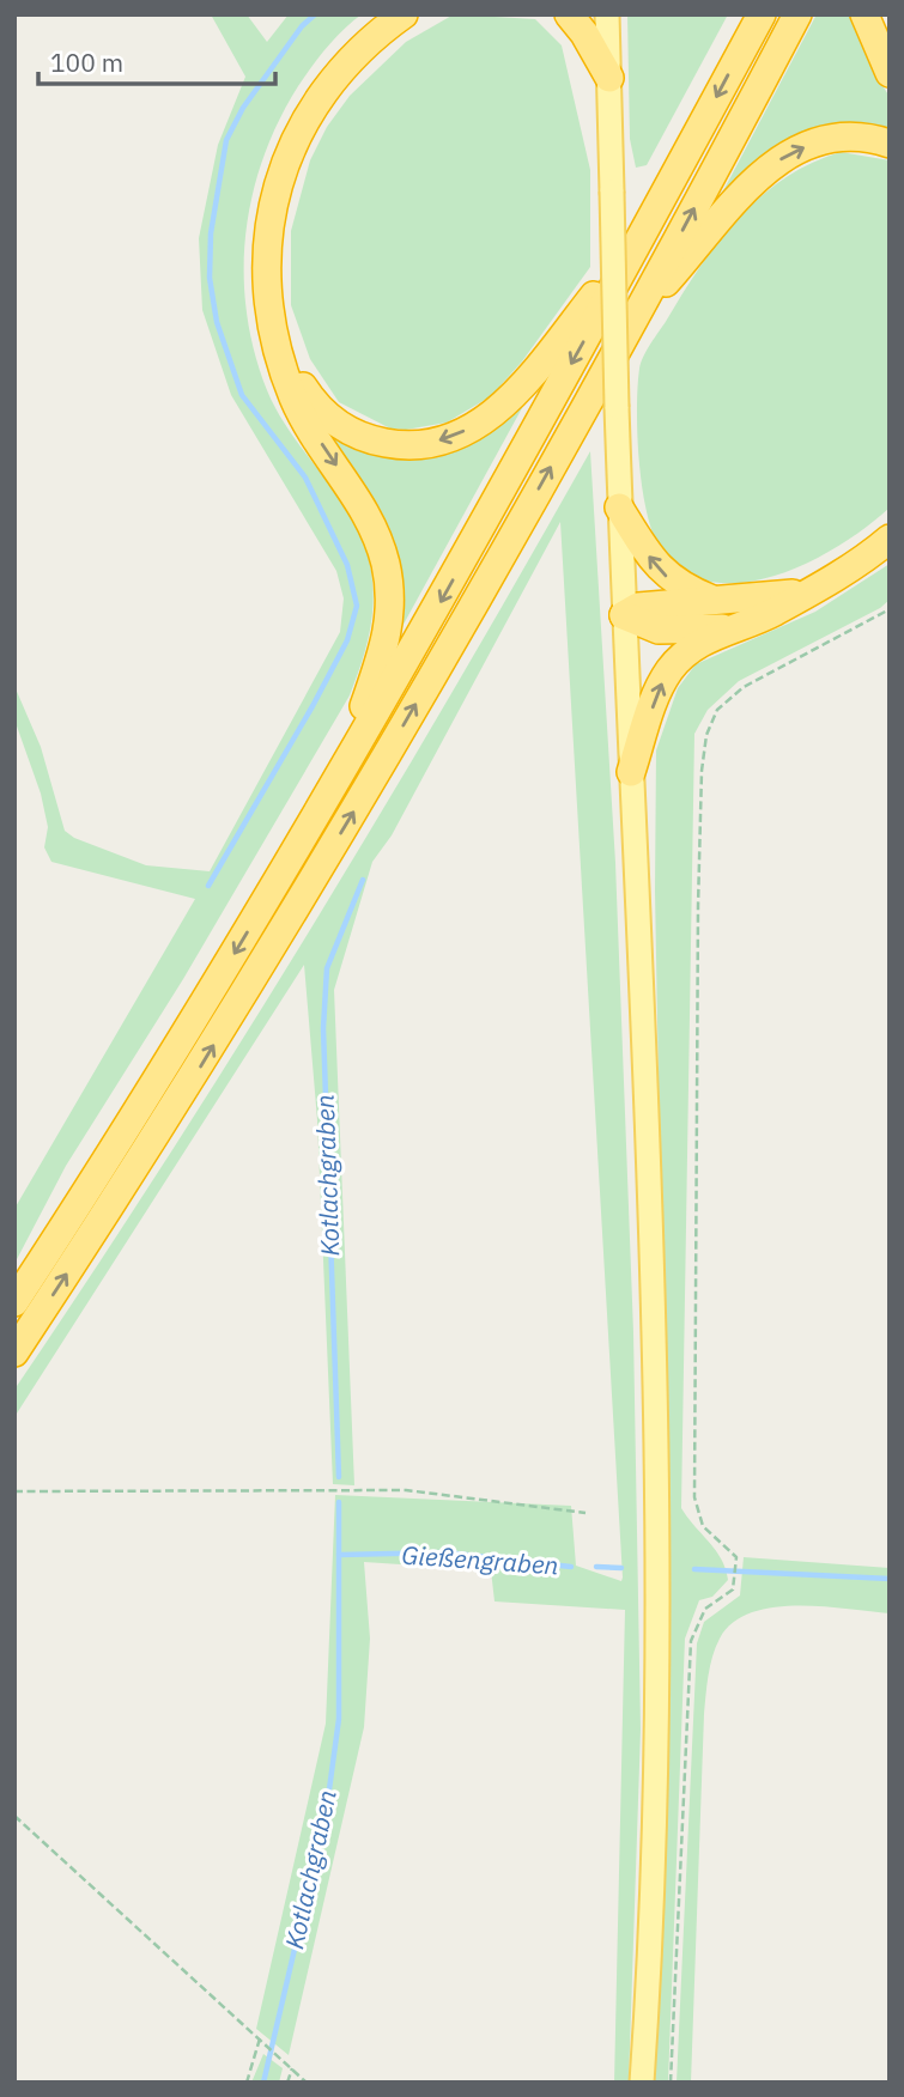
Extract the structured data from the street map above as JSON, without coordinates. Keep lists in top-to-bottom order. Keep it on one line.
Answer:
{"water":["Kotlachgraben","Gießengraben"],"scale_bar":"100 m"}
